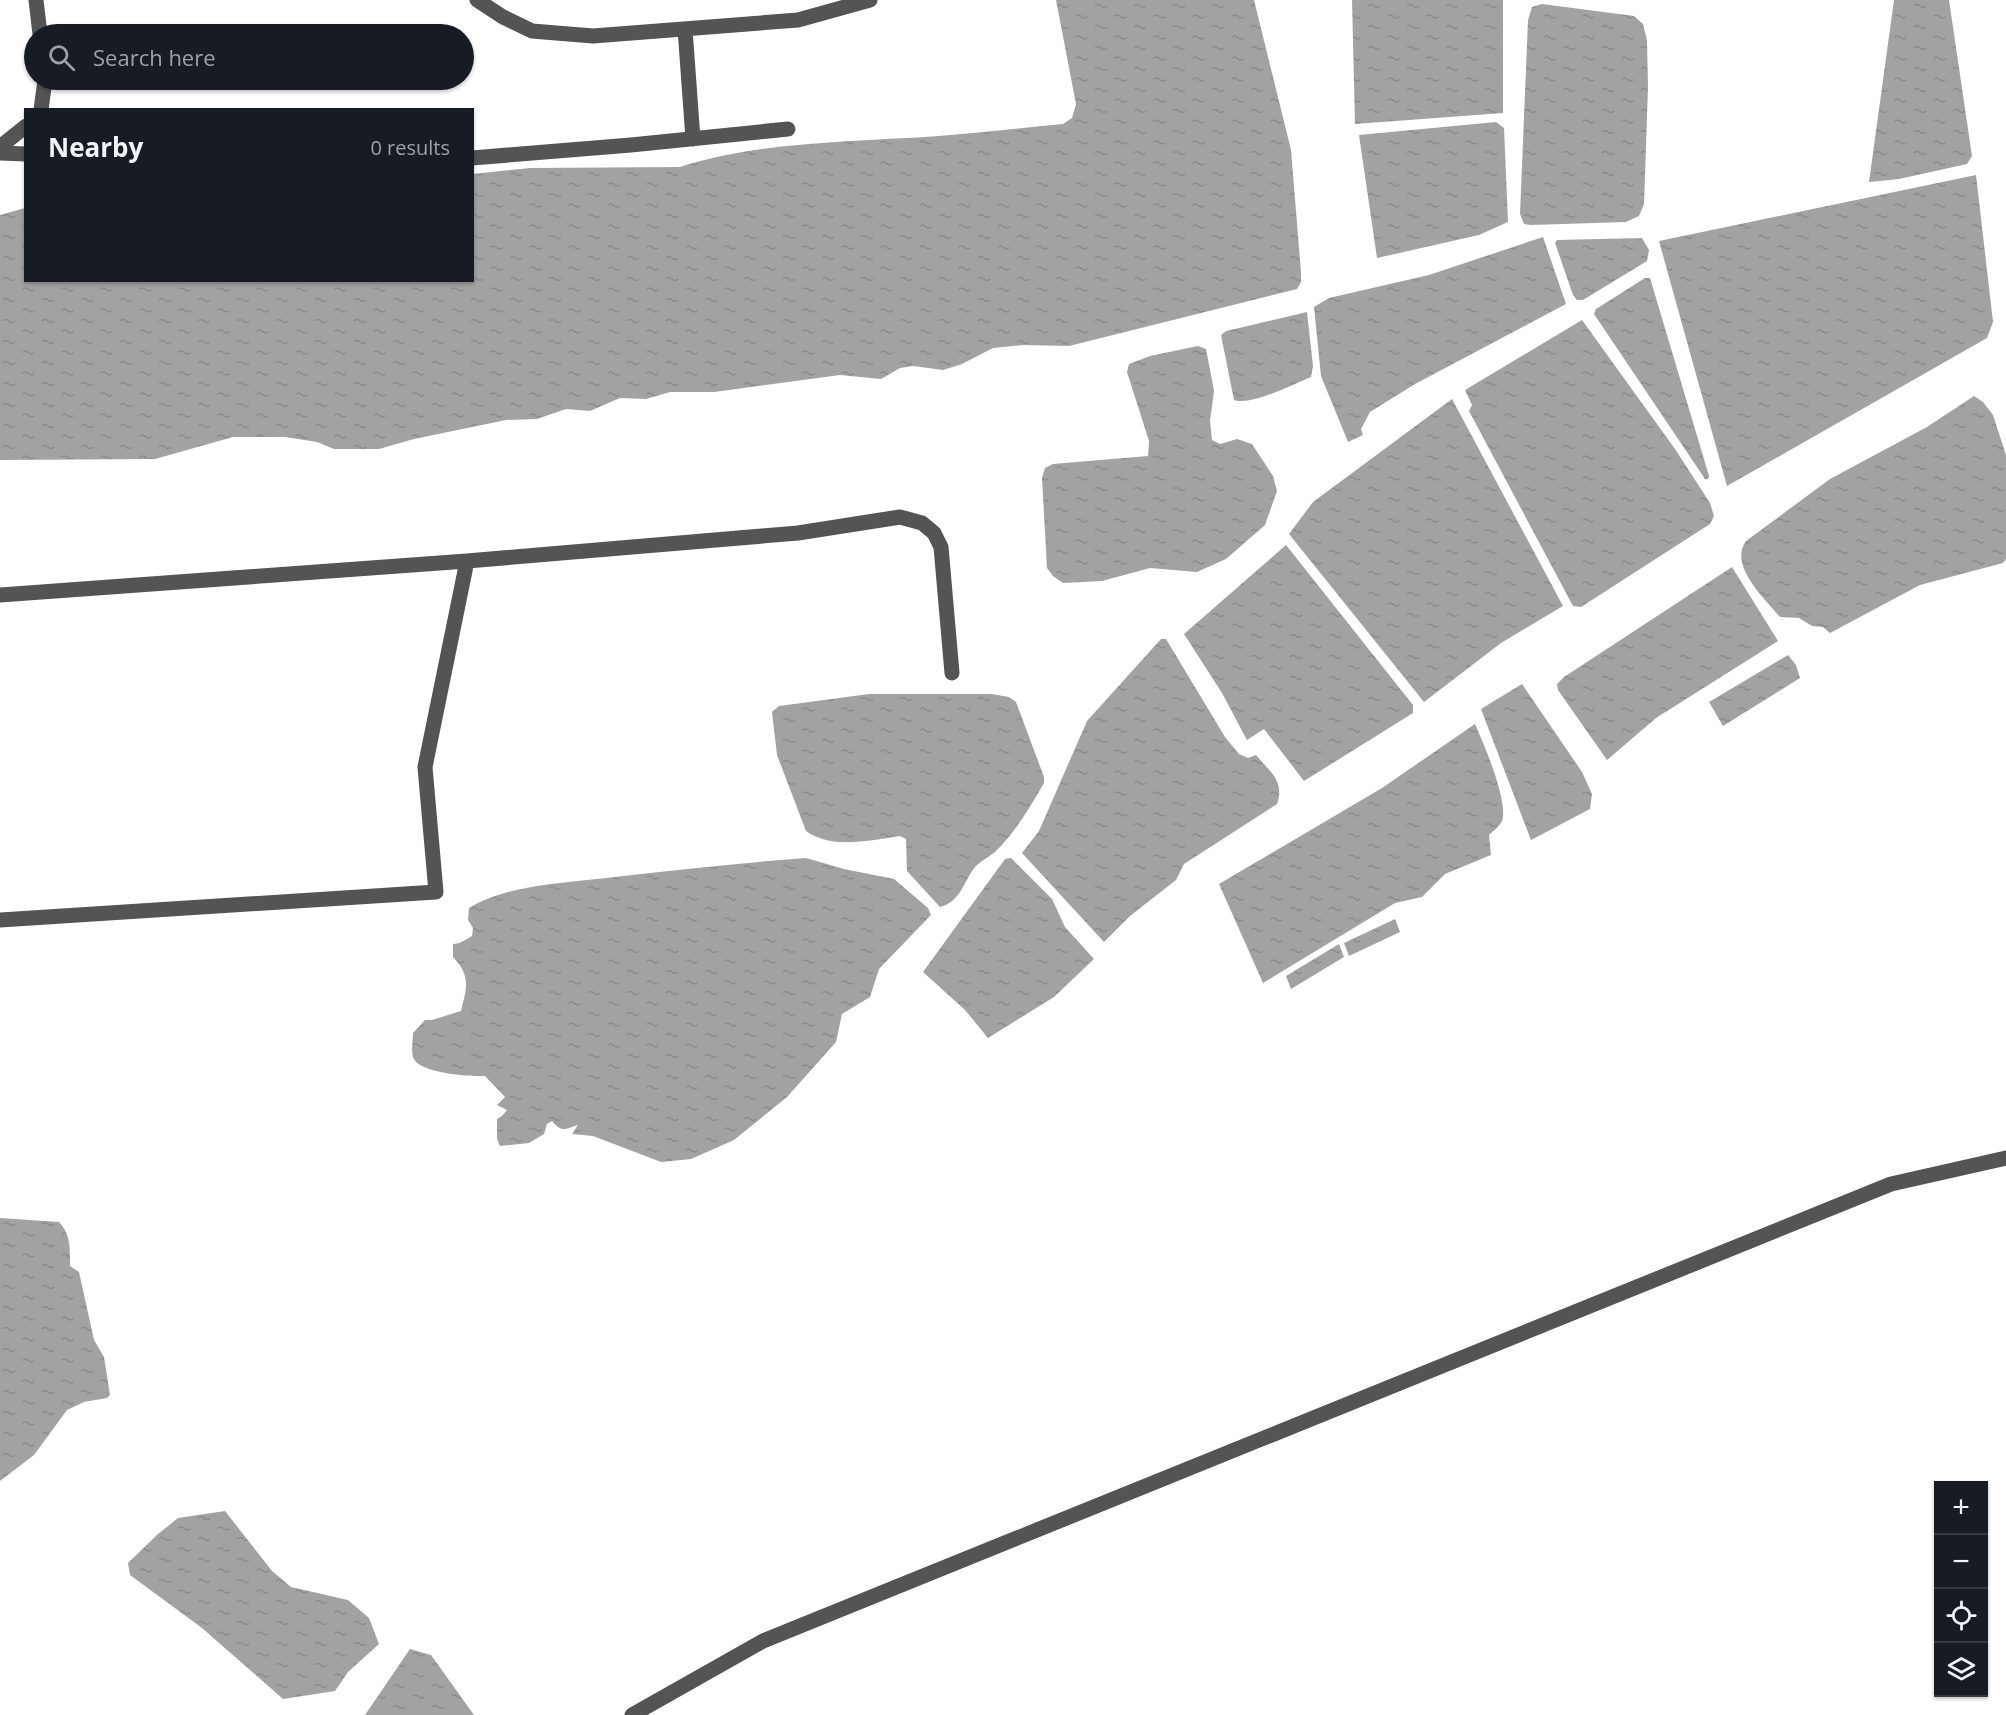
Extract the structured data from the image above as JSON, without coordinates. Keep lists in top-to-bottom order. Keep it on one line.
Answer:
{"page":{"search":"Search here","heading":["Nearby","0 results"],"map_buttons":["+","−"]}}
